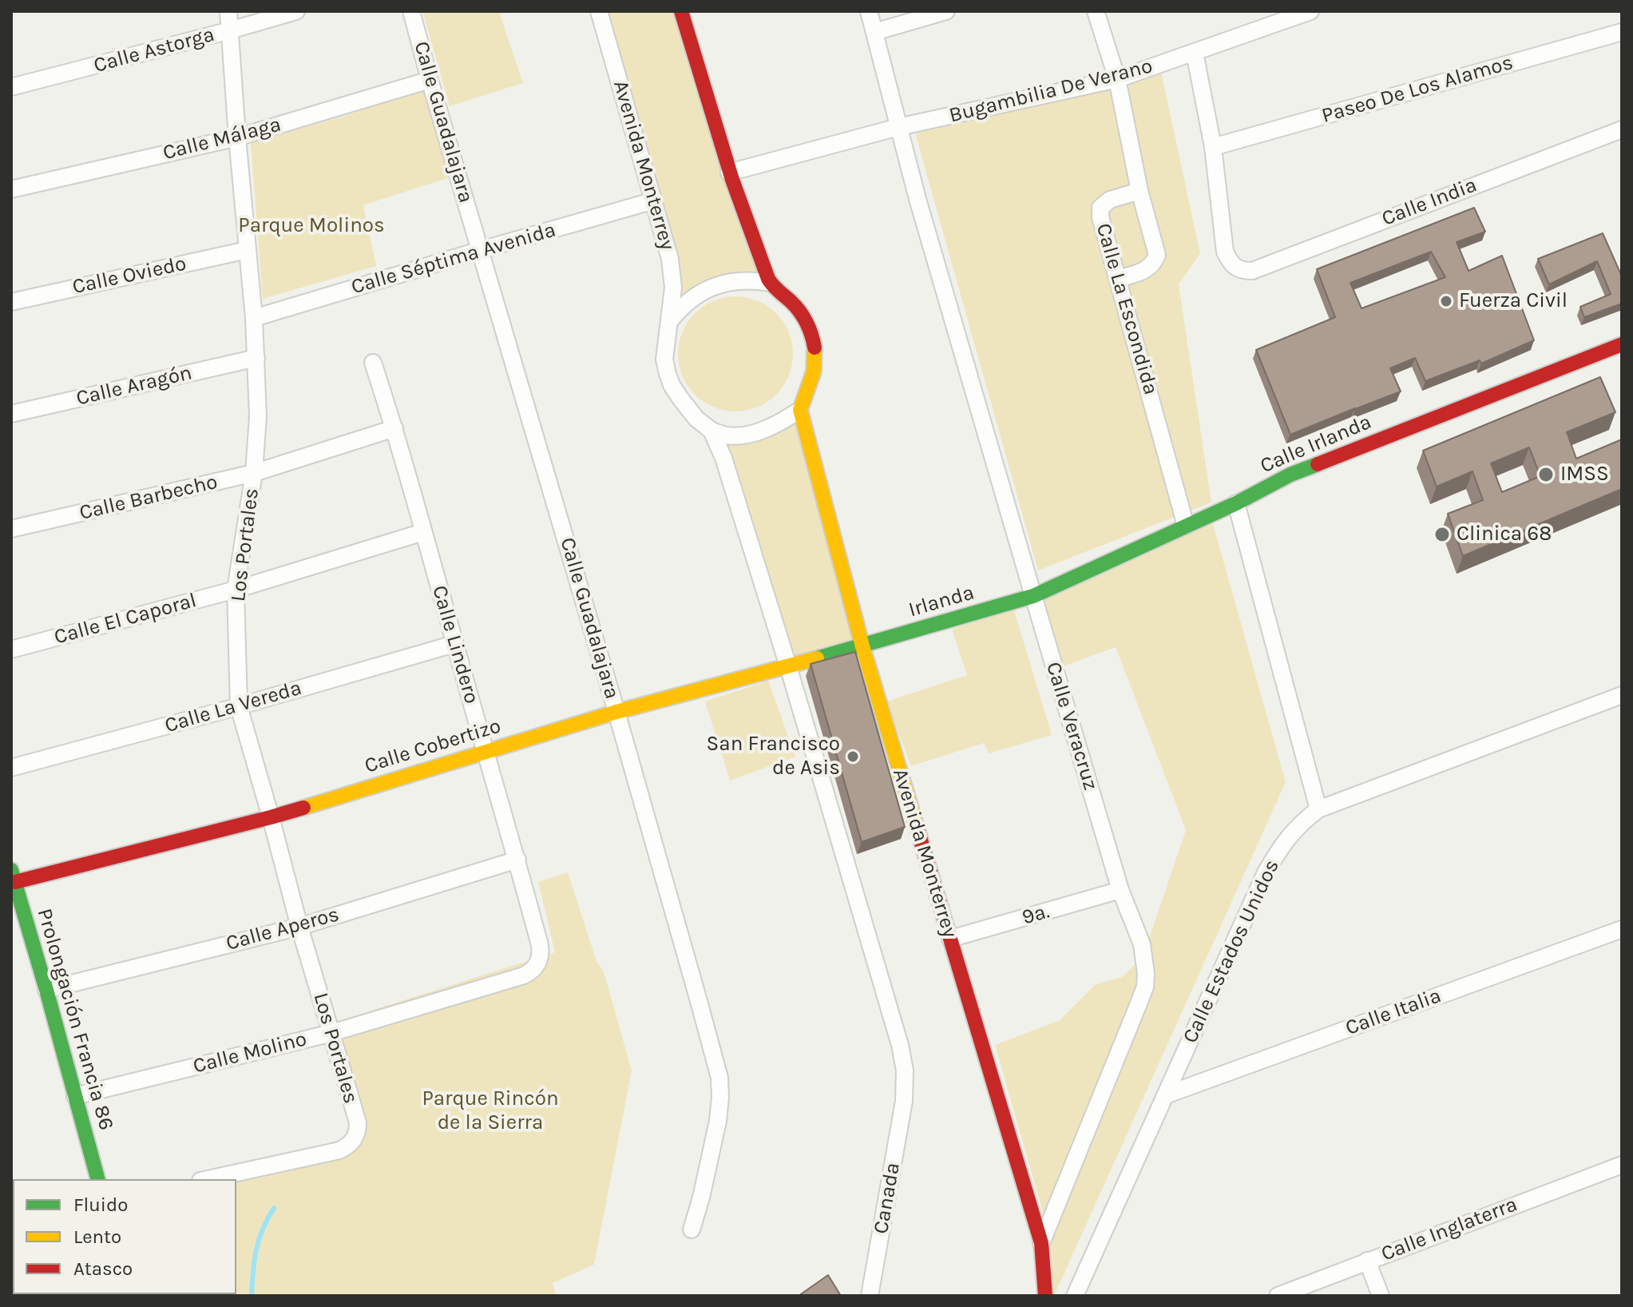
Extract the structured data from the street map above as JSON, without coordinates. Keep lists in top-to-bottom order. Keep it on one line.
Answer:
{"streets":{"street":["Calle Astorga","Paseo De Los Alamos","Bugambilia De Verano","Calle Guadalajara","Calle Málaga","Avenida Monterrey","Calle India","Calle Séptima Avenida","Calle Oviedo","Calle La Escondida","Calle Aragón","Calle Irlanda","Calle Barbecho","Los Portales","Irlanda","Calle El Caporal","Calle Lindero","Calle La Vereda","Calle Veracruz","Calle Cobertizo","9a.","Calle Aperos","Calle Estados Unidos","Calle Italia","Prolongación Francia 86","Calle Molino","Canada","Calle Inglaterra"]},"crossings":[["Calle Astorga","Los Portales"],["Paseo De Los Alamos","Calle India"],["Bugambilia De Verano","Calle Veracruz"],["Calle Guadalajara","Calle Málaga"],["Calle Guadalajara","Calle Séptima Avenida"],["Calle Guadalajara","Calle Cobertizo"],["Calle Málaga","Los Portales"],["Avenida Monterrey","Calle Séptima Avenida"],["Avenida Monterrey","Irlanda"],["Avenida Monterrey","Calle Veracruz"],["Avenida Monterrey","Calle Cobertizo"],["Avenida Monterrey","9a."],["Avenida Monterrey","Canada"],["Calle Séptima Avenida","Los Portales"],["Calle Oviedo","Los Portales"],["Calle La Escondida","Calle Irlanda"],["Calle Aragón","Los Portales"],["Calle Irlanda","Irlanda"],["Calle Irlanda","Calle Veracruz"],["Calle Barbecho","Los Portales"],["Calle Barbecho","Calle Lindero"],["Los Portales","Calle El Caporal"],["Los Portales","Calle La Vereda"],["Los Portales","Calle Cobertizo"],["Los Portales","Calle Aperos"],["Los Portales","Calle Molino"],["Irlanda","Calle Veracruz"],["Irlanda","Calle Cobertizo"],["Calle El Caporal","Calle Lindero"],["Calle Lindero","Calle La Vereda"],["Calle Lindero","Calle Cobertizo"],["Calle Lindero","Calle Aperos"],["Calle Lindero","Calle Molino"],["Calle Veracruz","9a."],["Calle Cobertizo","Prolongación Francia 86"],["Calle Aperos","Prolongación Francia 86"],["Calle Estados Unidos","Calle Italia"],["Prolongación Francia 86","Calle Molino"]],"parks":["Parque Molinos","Parque Rincón de la Sierra"],"places":["Fuerza Civil","IMSS","Clinica 68","San Francisco de Asis"],"legend":["Fluido","Lento","Atasco"]}
